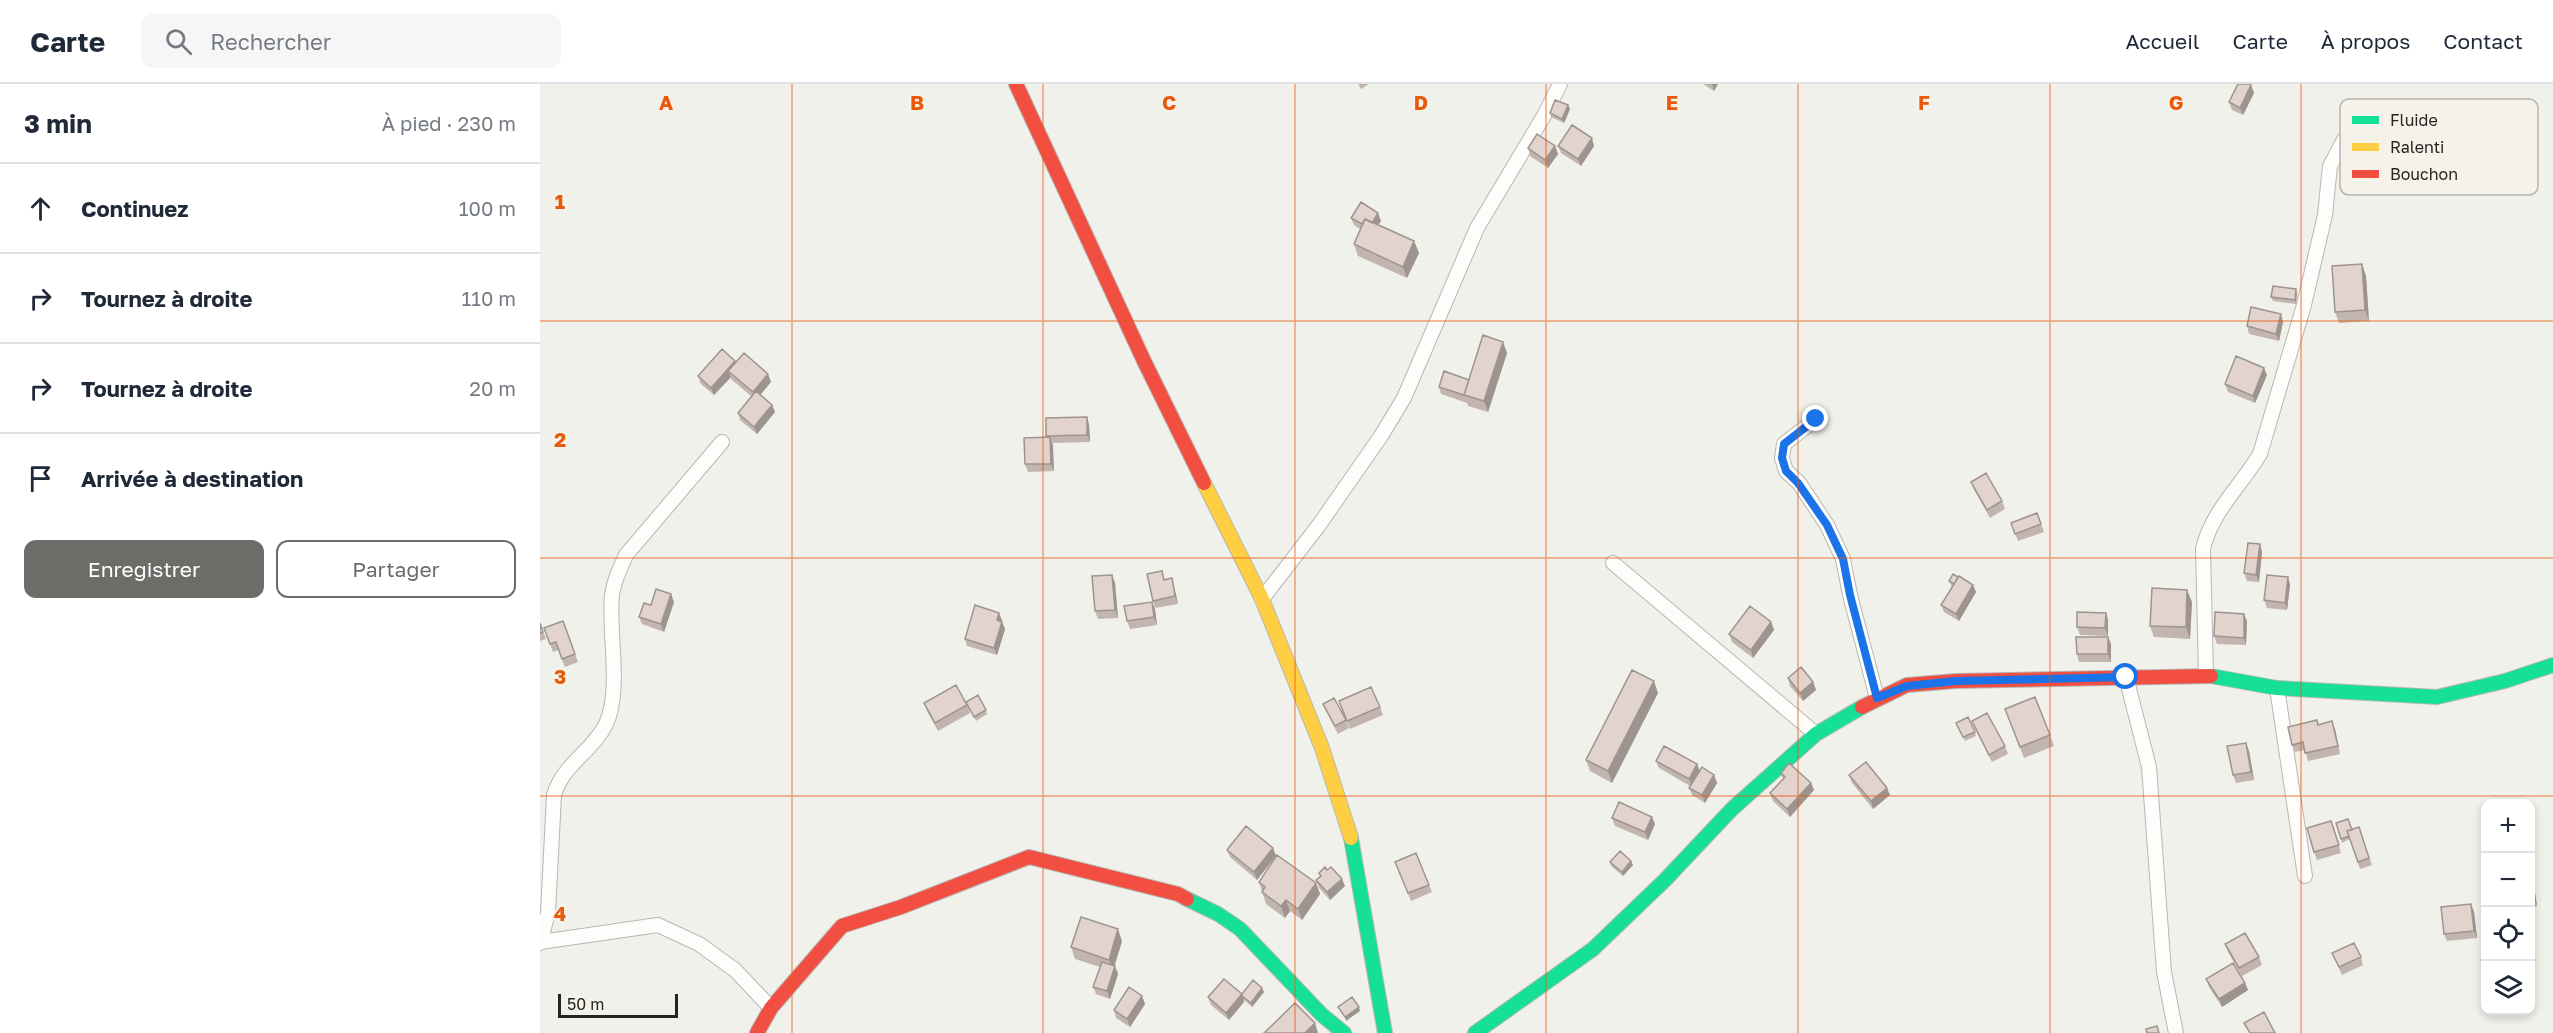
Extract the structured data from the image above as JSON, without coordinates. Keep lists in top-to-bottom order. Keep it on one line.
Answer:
{"legend":["Fluide","Ralenti","Bouchon"],"scale_bar":"50 m","page":{"header":"Carte","search":"Rechercher","nav":["Accueil","Carte","À propos","Contact"],"heading":["3 min","À pied · 230 m"],"list":[["Continuez","100 m"],["Tournez à droite","110 m"],["Tournez à droite","20 m"],"Arrivée à destination"],"buttons":["Enregistrer","Partager"],"map_buttons":["+","−"],"scale":"50 m"},"grid":{"columns":["A","B","C","D","E","F","G"],"rows":["1","2","3","4"]}}
